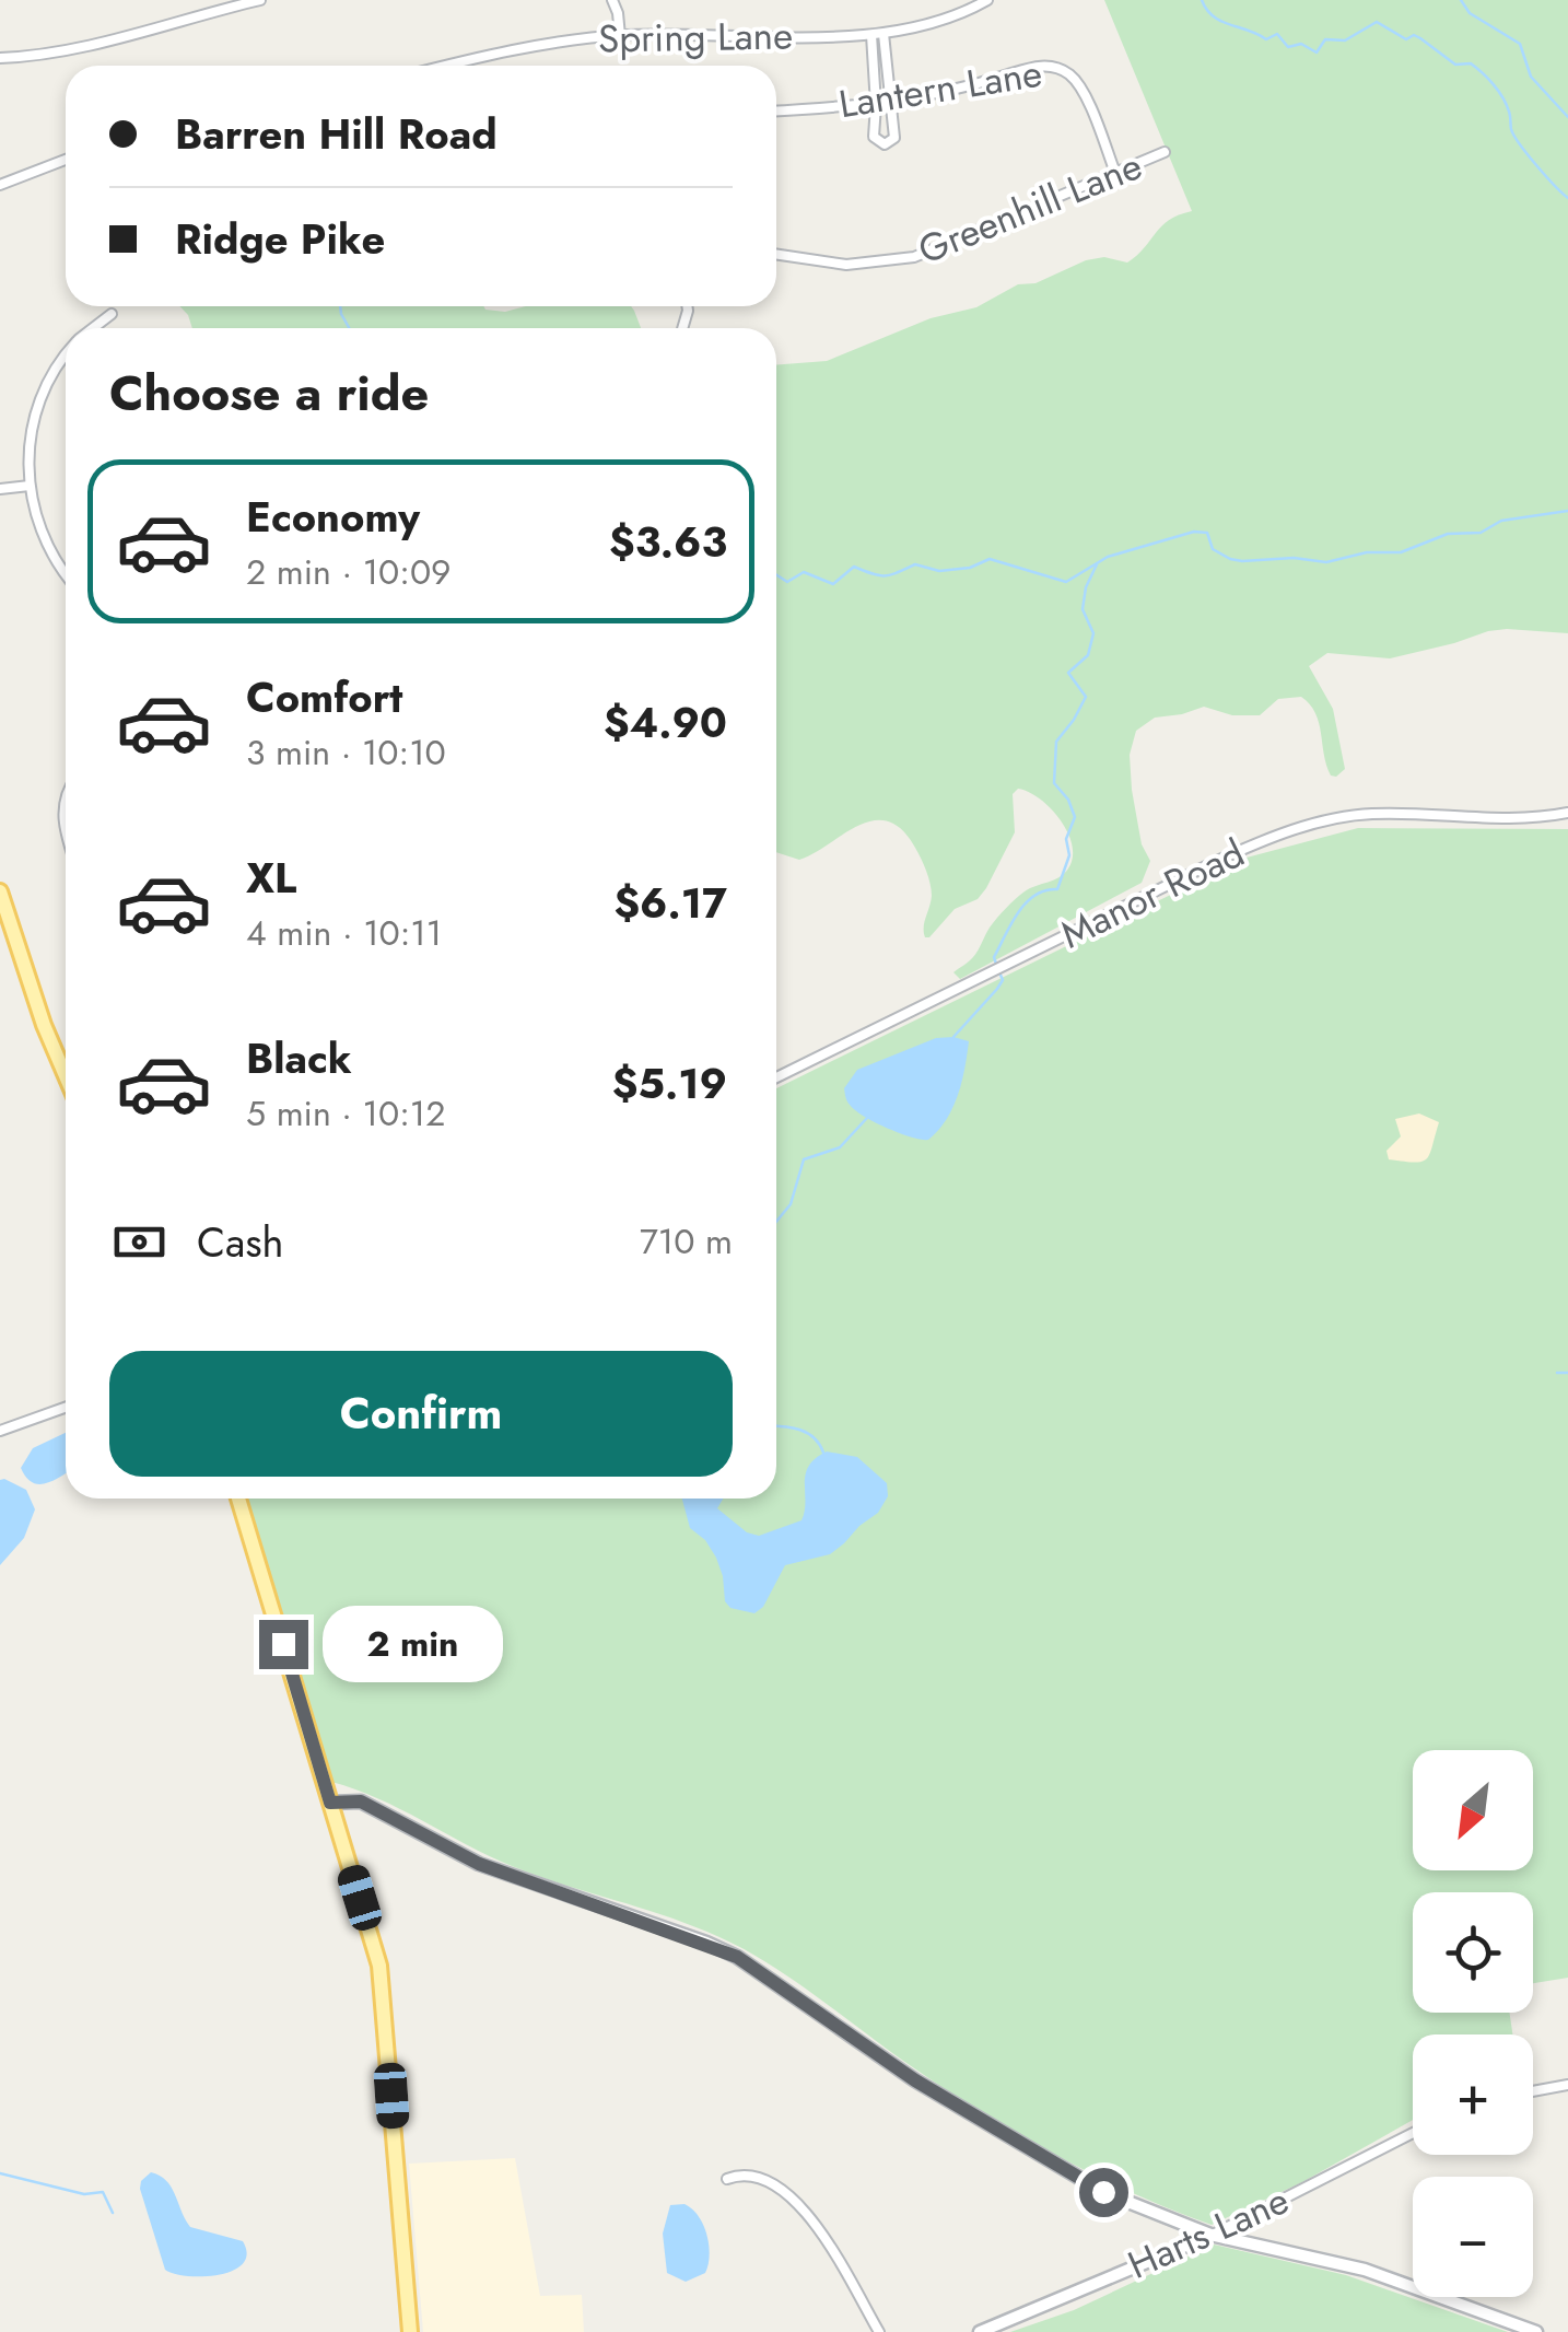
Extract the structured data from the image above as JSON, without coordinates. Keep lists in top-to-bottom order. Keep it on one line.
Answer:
{"streets":{"street":["Spring Lane","Lantern Lane","Greenhill Lane","Manor Road","Harts Lane"]},"crossings":[["Lantern Lane","Greenhill Lane"]],"north":"bottom left","page":{"banner":["Barren Hill Road","Ridge Pike"],"heading":"Choose a ride","list":[{"name":"Economy","note":"2 min · 10:09","value":"$3.63"},{"name":"Comfort","note":"3 min · 10:10","value":"$4.90"},{"name":"XL","note":"4 min · 10:11","value":"$6.17"},{"name":"Black","note":"5 min · 10:12","value":"$5.19"}],"pay":["Cash","710 m"],"buttons":"Confirm","bubble":"2 min","map_buttons":["+","−"]}}
